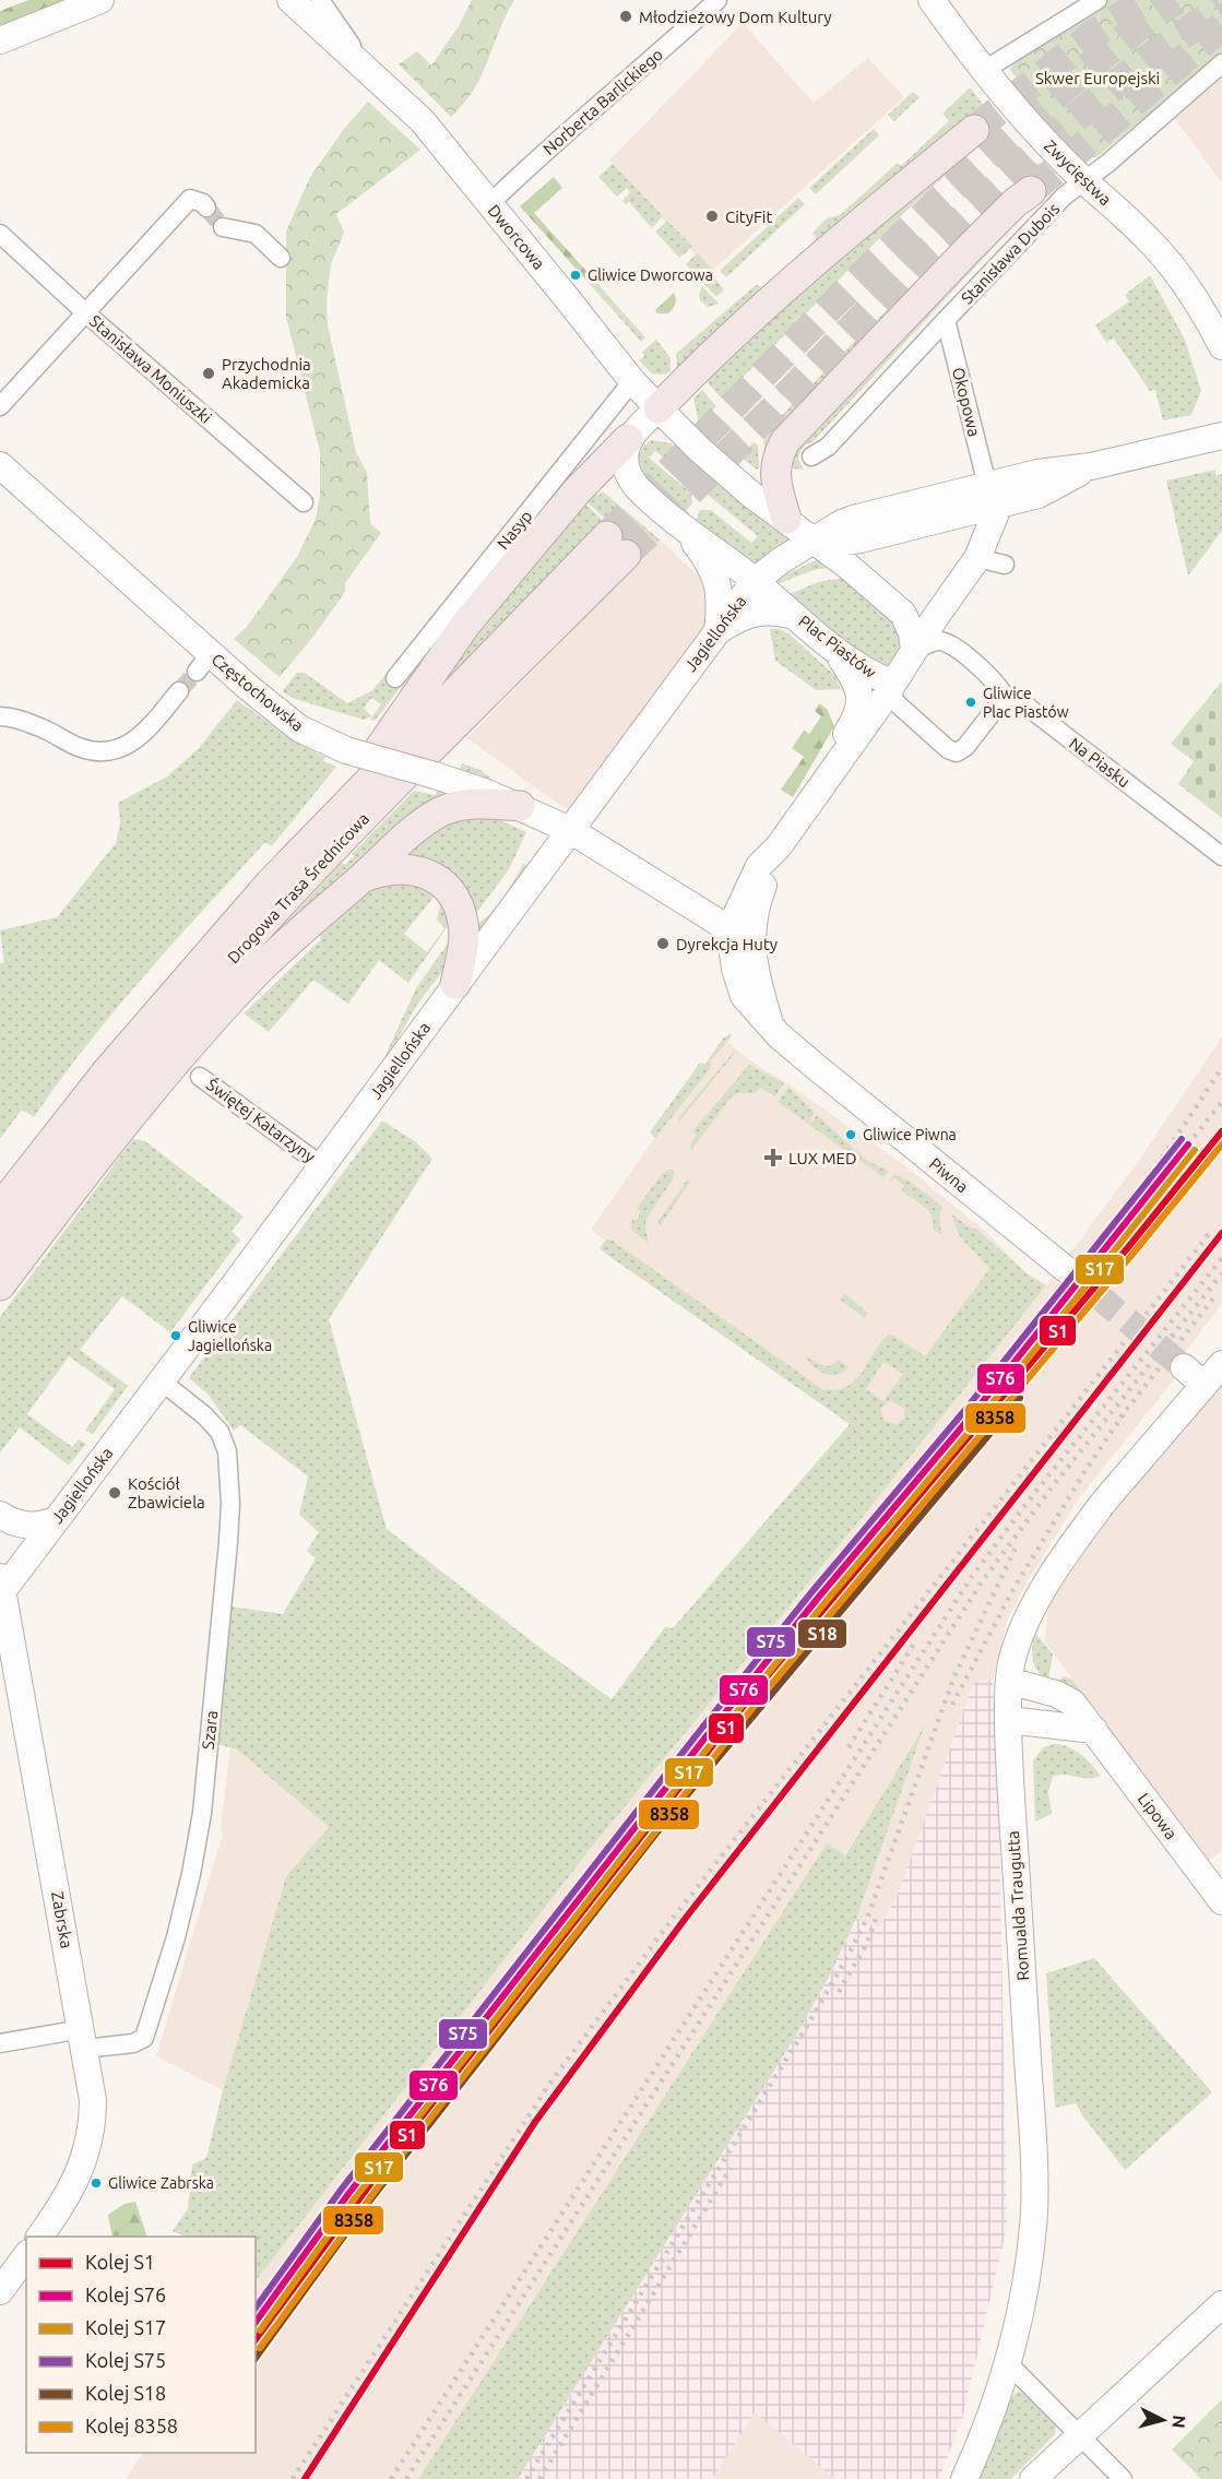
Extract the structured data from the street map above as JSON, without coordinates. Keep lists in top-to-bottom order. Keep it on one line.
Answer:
{"streets":{"main road":["Zwycięstwa","Dworcowa","Jagiellońska","Plac Piastów","Częstochowska","Drogowa Trasa Średnicowa","Piwna","Lipowa","Romualda Traugutta","Zabrska"],"street":["Norberta Barlickiego","Stanisława Dubois","Stanisława Moniuszki","Okopowa","Nasyp","Na Piasku","Świętej Katarzyny","Szara"]},"crossings":[["Norberta Barlickiego","Dworcowa"],["Zwycięstwa","Stanisława Dubois"],["Dworcowa","Nasyp"],["Dworcowa","Jagiellońska"],["Stanisława Dubois","Okopowa"],["Okopowa","Plac Piastów"],["Jagiellońska","Plac Piastów"],["Jagiellońska","Częstochowska"],["Jagiellońska","Świętej Katarzyny"],["Jagiellońska","Szara"],["Jagiellońska","Zabrska"],["Plac Piastów","Na Piasku"],["Częstochowska","Piwna"],["Szara","Zabrska"],["Lipowa","Romualda Traugutta"]],"parks":["Skwer Europejski"],"places":{"other":["Młodzieżowy Dom Kultury","CityFit","Gliwice Dworcowa","Przychodnia Akademicka","Gliwice Plac Piastów","Dyrekcja Huty","Gliwice Piwna","Gliwice Jagiellońska","Kościół Zbawiciela","Gliwice Zabrska"],"health":["LUX MED"]},"lines":["rail line S1","rail line S75","rail line S76","rail line 8358","rail line S17","rail line S18"],"legend":["Kolej S1","Kolej S76","Kolej S17","Kolej S75","Kolej S18","Kolej 8358"],"north":"right"}
